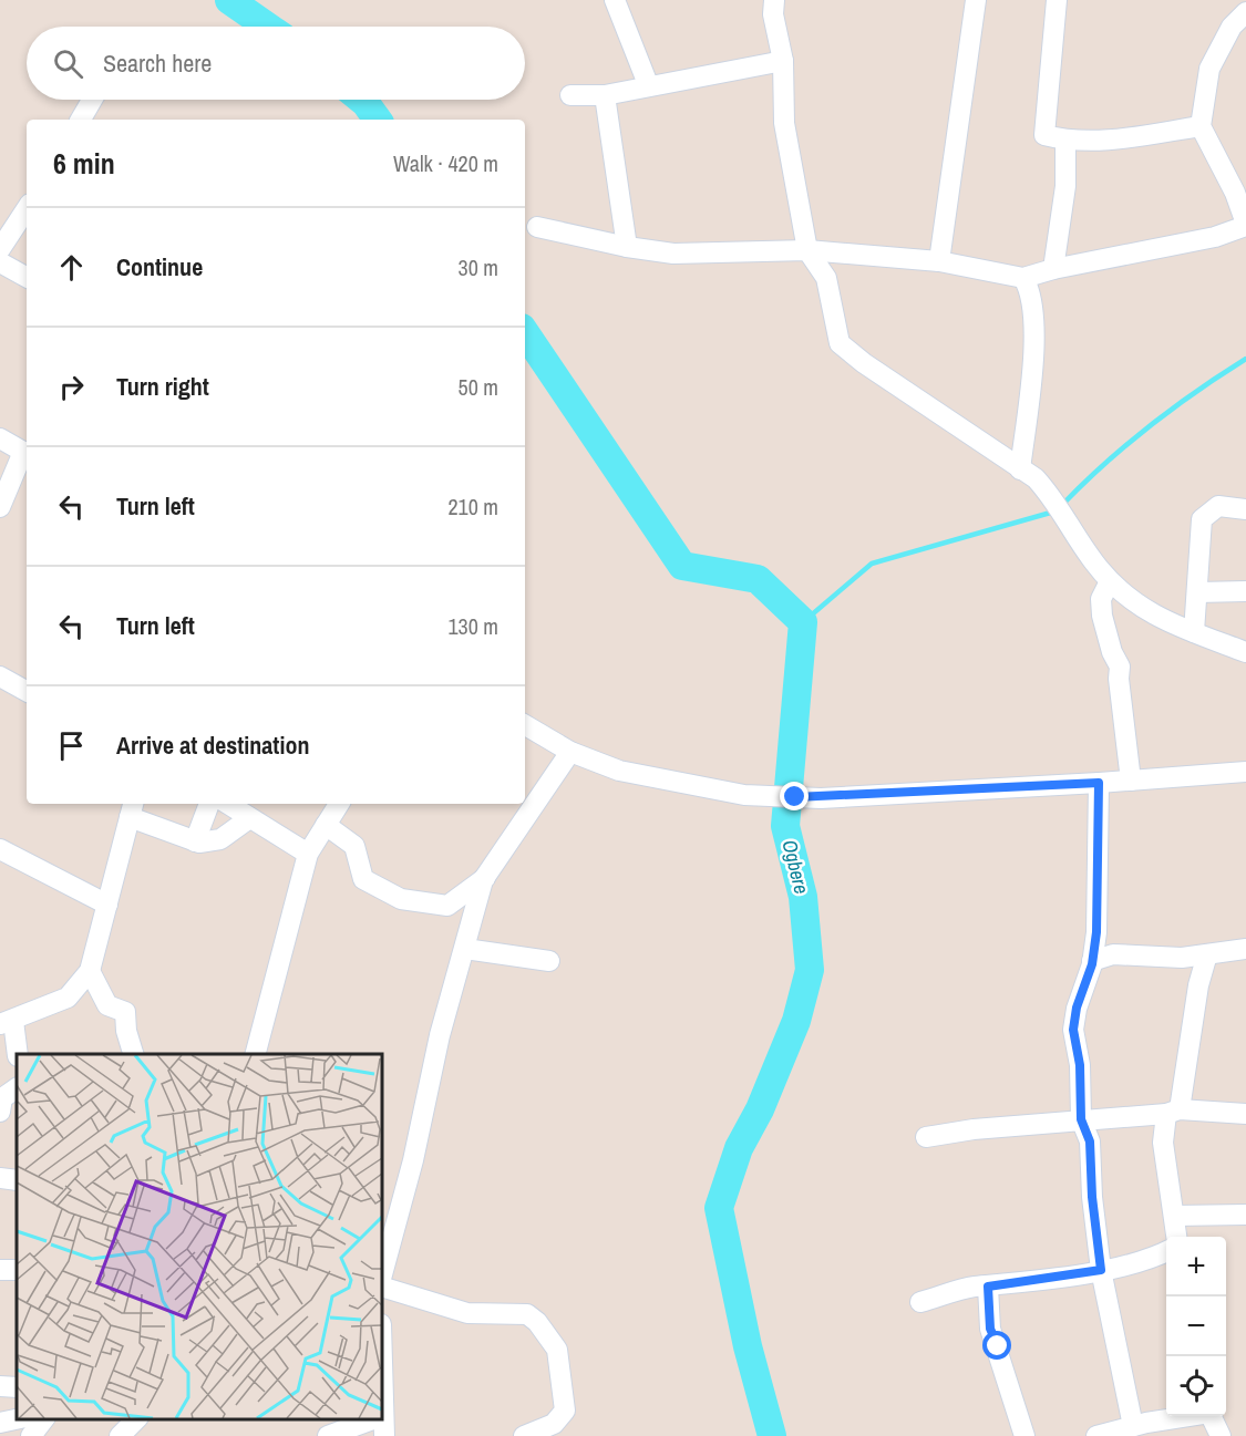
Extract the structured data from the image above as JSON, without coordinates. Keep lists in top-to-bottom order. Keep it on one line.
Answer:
{"water":["Ogbere"],"page":{"search":"Search here","heading":["6 min","Walk · 420 m"],"list":[["Continue","30 m"],["Turn right","50 m"],["Turn left","210 m"],["Turn left","130 m"],"Arrive at destination"],"map_buttons":["+","−"]}}
